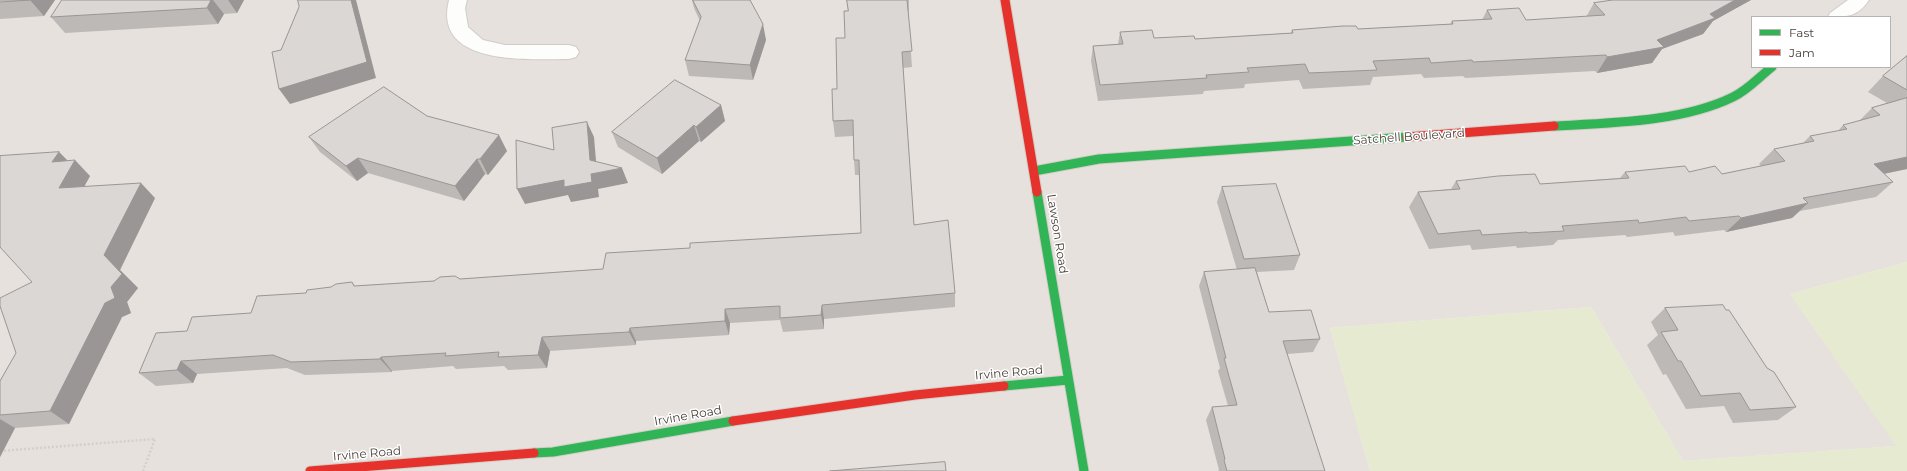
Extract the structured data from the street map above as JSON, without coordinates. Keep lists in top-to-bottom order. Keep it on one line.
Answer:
{"streets":{"street":["Satchell Boulevard","Lawson Road","Irvine Road"]},"crossings":[["Satchell Boulevard","Lawson Road"],["Lawson Road","Irvine Road"]],"legend":["Fast","Jam"]}
